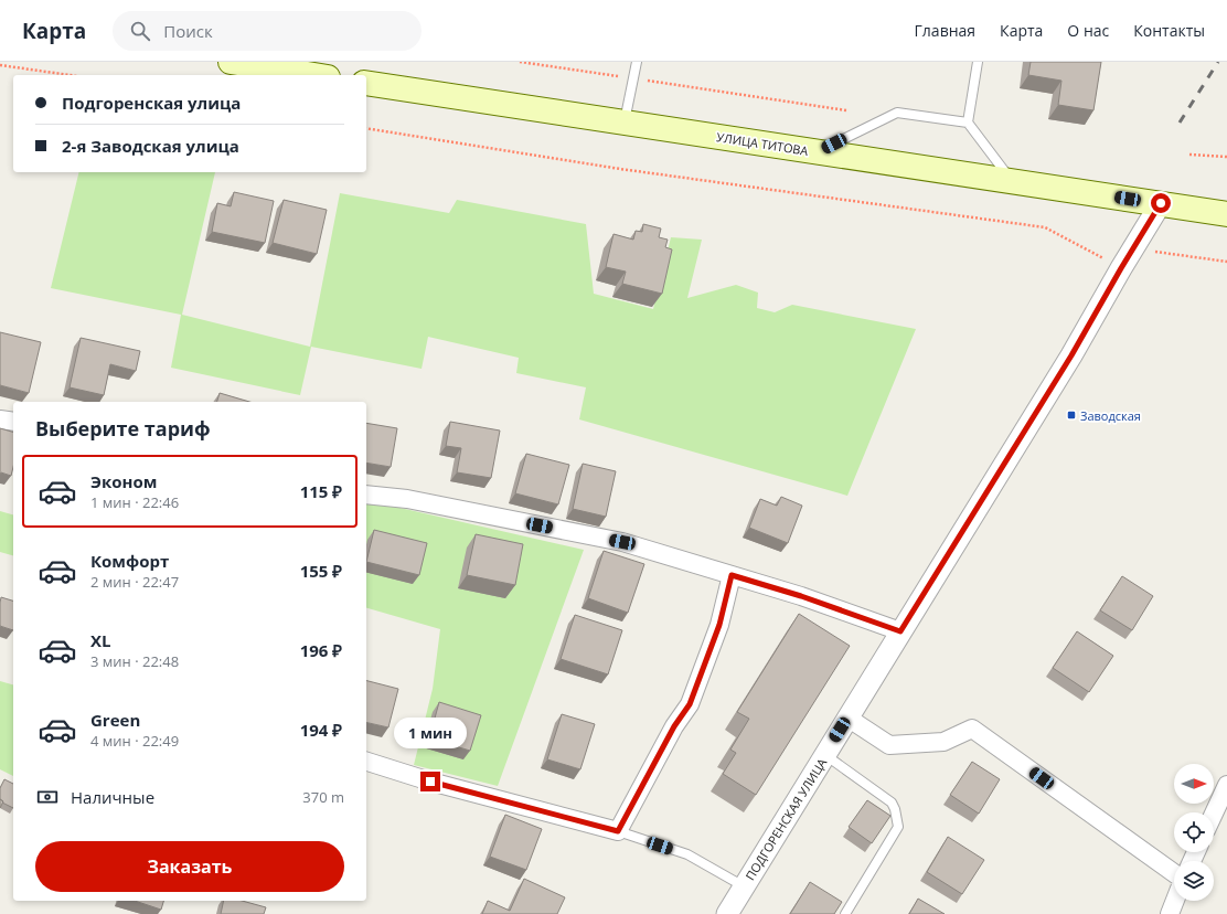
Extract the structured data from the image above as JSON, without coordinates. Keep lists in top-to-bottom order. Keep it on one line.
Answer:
{"streets":{"main road":["УЛИЦА ТИТОВА"],"street":["ПОДГОРЕНСКАЯ УЛИЦА"]},"crossings":[["УЛИЦА ТИТОВА","ПОДГОРЕНСКАЯ УЛИЦА"]],"places":{"transit":["Заводская"]},"north":"right","page":{"header":"Карта","search":"Поиск","nav":["Главная","Карта","О нас","Контакты"],"banner":["Подгоренская улица","2-я Заводская улица"],"heading":"Выберите тариф","list":[{"name":"Эконом","note":"1 мин · 22:46","value":"115 ₽"},{"name":"Комфорт","note":"2 мин · 22:47","value":"155 ₽"},{"name":"XL","note":"3 мин · 22:48","value":"196 ₽"},{"name":"Green","note":"4 мин · 22:49","value":"194 ₽"}],"bubble":"1 мин","pay":["Наличные","370 m"],"buttons":"Заказать"}}
